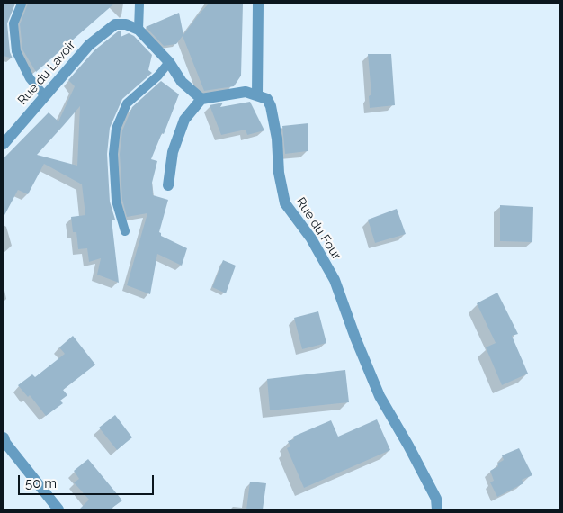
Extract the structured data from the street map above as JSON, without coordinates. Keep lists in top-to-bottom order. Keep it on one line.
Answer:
{"streets":{"street":["Rue du Lavoir","Rue du Four"]},"scale_bar":"50 m"}
